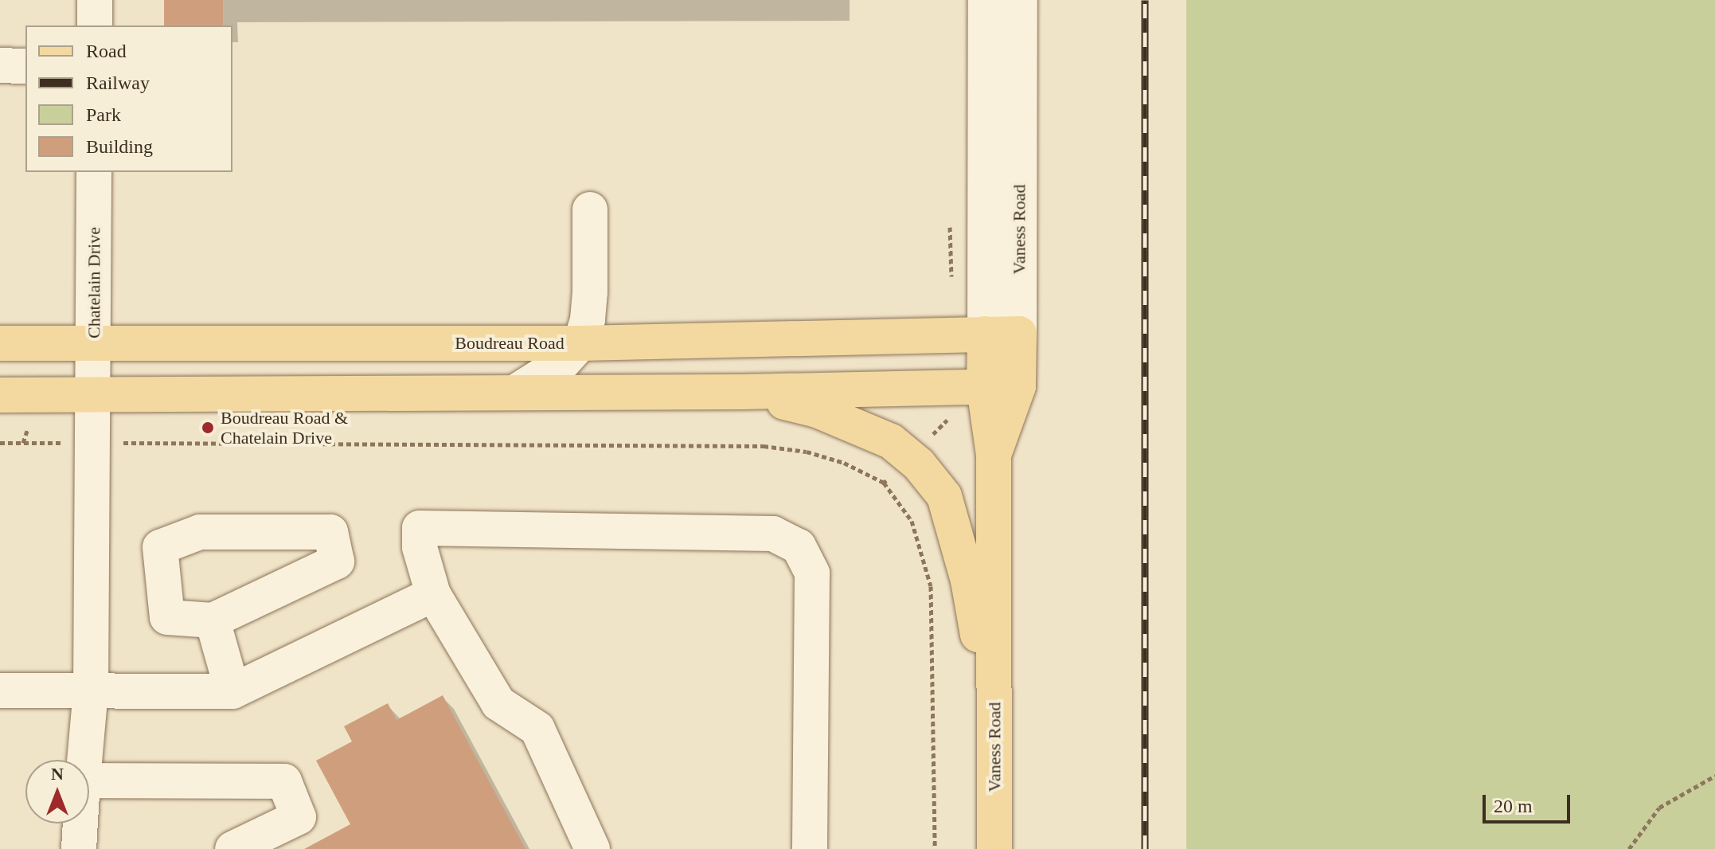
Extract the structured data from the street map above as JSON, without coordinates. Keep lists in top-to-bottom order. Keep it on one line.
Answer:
{"streets":{"main road":["Vaness Road","Boudreau Road"],"street":["Chatelain Drive"]},"crossings":[["Vaness Road","Boudreau Road"],["Chatelain Drive","Boudreau Road"]],"places":["Boudreau Road & Chatelain Drive"],"legend":["Road","Railway","Park","Building"],"scale_bar":"20 m","north":"top"}
